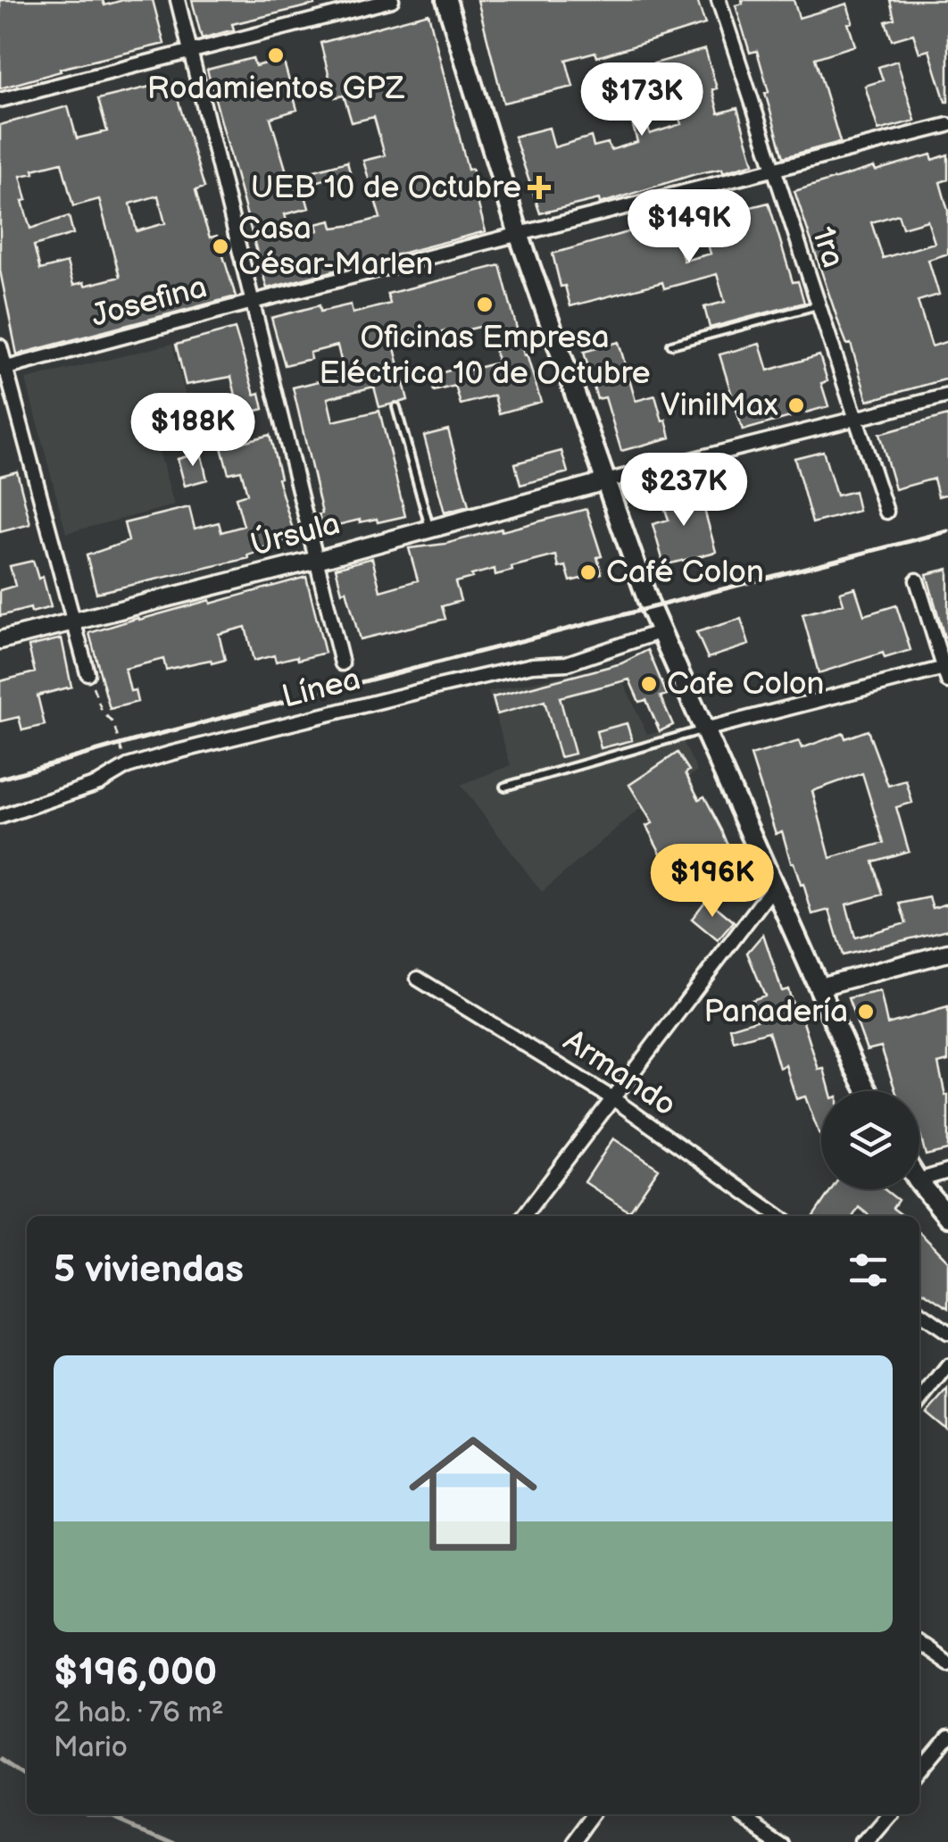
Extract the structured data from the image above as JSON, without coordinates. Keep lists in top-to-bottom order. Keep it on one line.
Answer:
{"streets":{"street":["1ra","Josefina","Úrsula","Línea","Armando"]},"crossings":[["1ra","Josefina"]],"places":{"other":["Rodamientos GPZ","Casa César-Marlen","Oficinas Empresa Eléctrica 10 de Octubre","VinilMax","Café Colon","Cafe Colon","Panadería"],"health":["UEB 10 de Octubre"]},"page":{"price":["$173K","$149K","$188K","$237K","$196K"],"heading":"5 viviendas","list":[{"name":"$196,000","note":"2 hab. · 76 m² · Mario"}]}}
